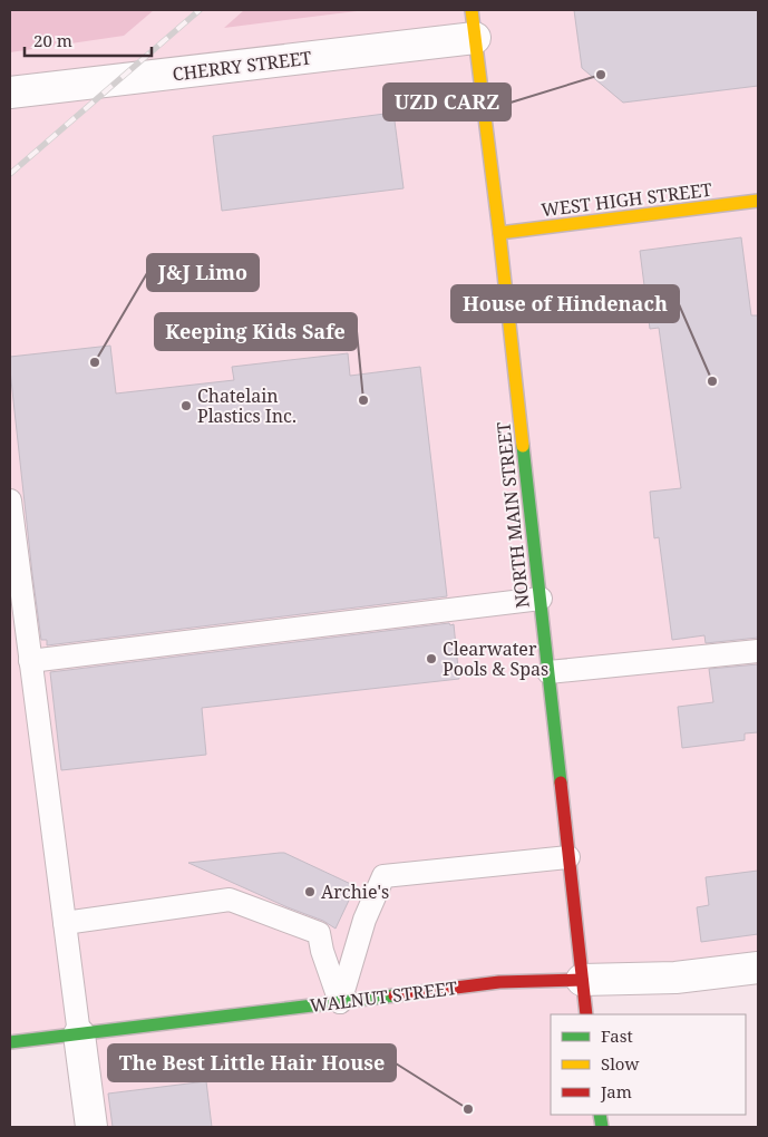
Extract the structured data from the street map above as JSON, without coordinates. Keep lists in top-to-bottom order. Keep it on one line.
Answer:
{"streets":{"main road":["WEST HIGH STREET","NORTH MAIN STREET","WALNUT STREET"],"street":["CHERRY STREET"]},"crossings":[["CHERRY STREET","NORTH MAIN STREET"],["WEST HIGH STREET","NORTH MAIN STREET"],["NORTH MAIN STREET","WALNUT STREET"]],"places":["UZD CARZ","J&J Limo","House of Hindenach","Keeping Kids Safe","Chatelain Plastics Inc.","Clearwater Pools & Spas","Archie's","The Best Little Hair House"],"legend":["Fast","Slow","Jam"],"scale_bar":"20 m"}
